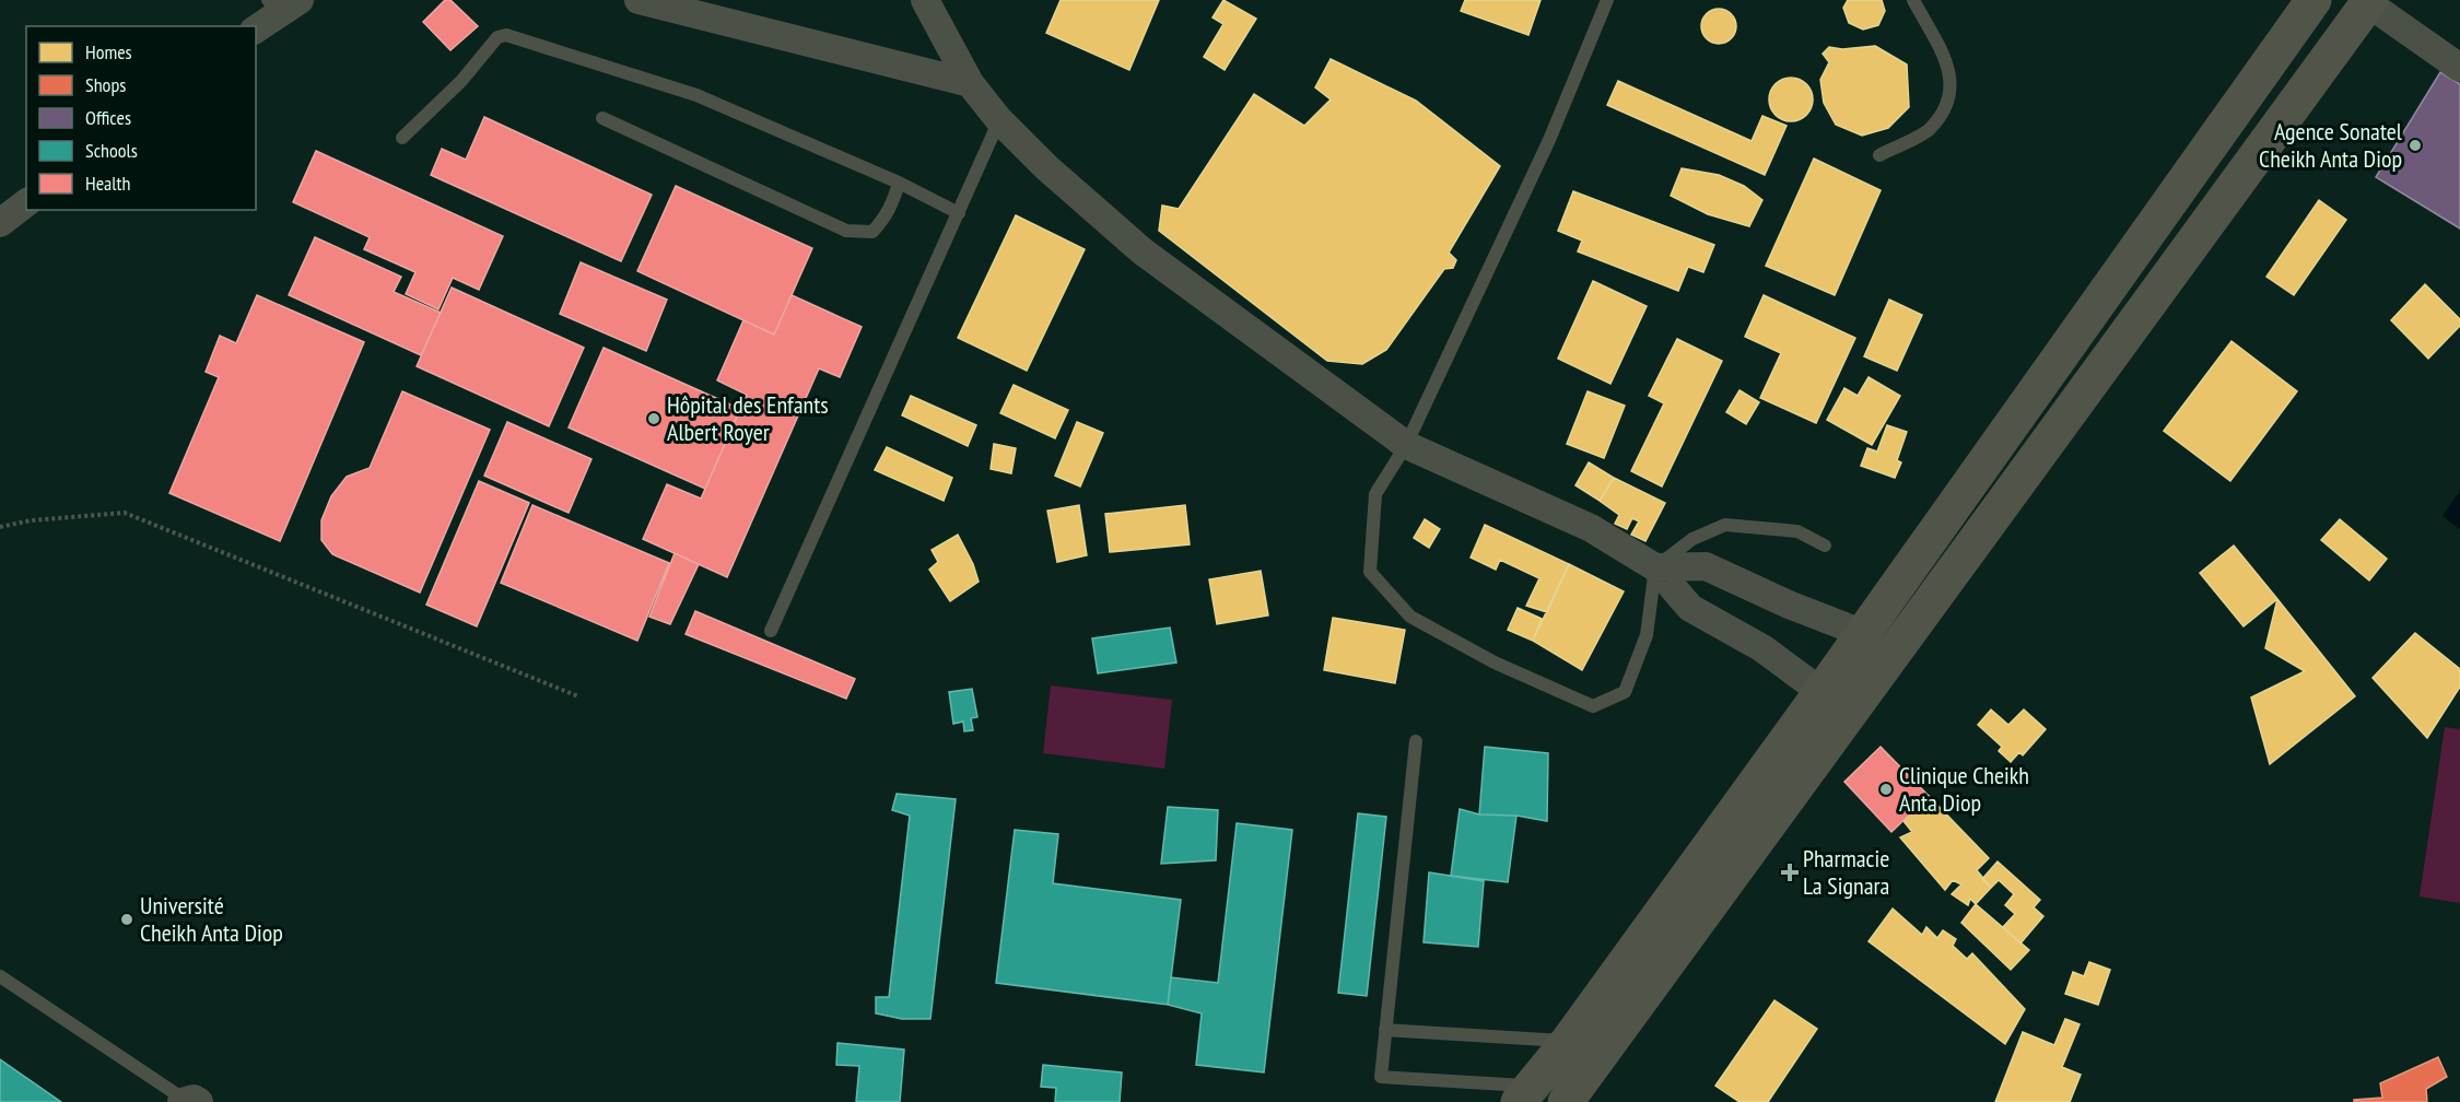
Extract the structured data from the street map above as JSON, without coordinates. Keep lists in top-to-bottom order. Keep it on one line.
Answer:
{"places":{"other":["Agence Sonatel Cheikh Anta Diop","Hôpital des Enfants Albert Royer","Clinique Cheikh Anta Diop","Université Cheikh Anta Diop"],"health":["Pharmacie La Signara"]},"legend":["Homes","Shops","Offices","Schools","Health"]}
